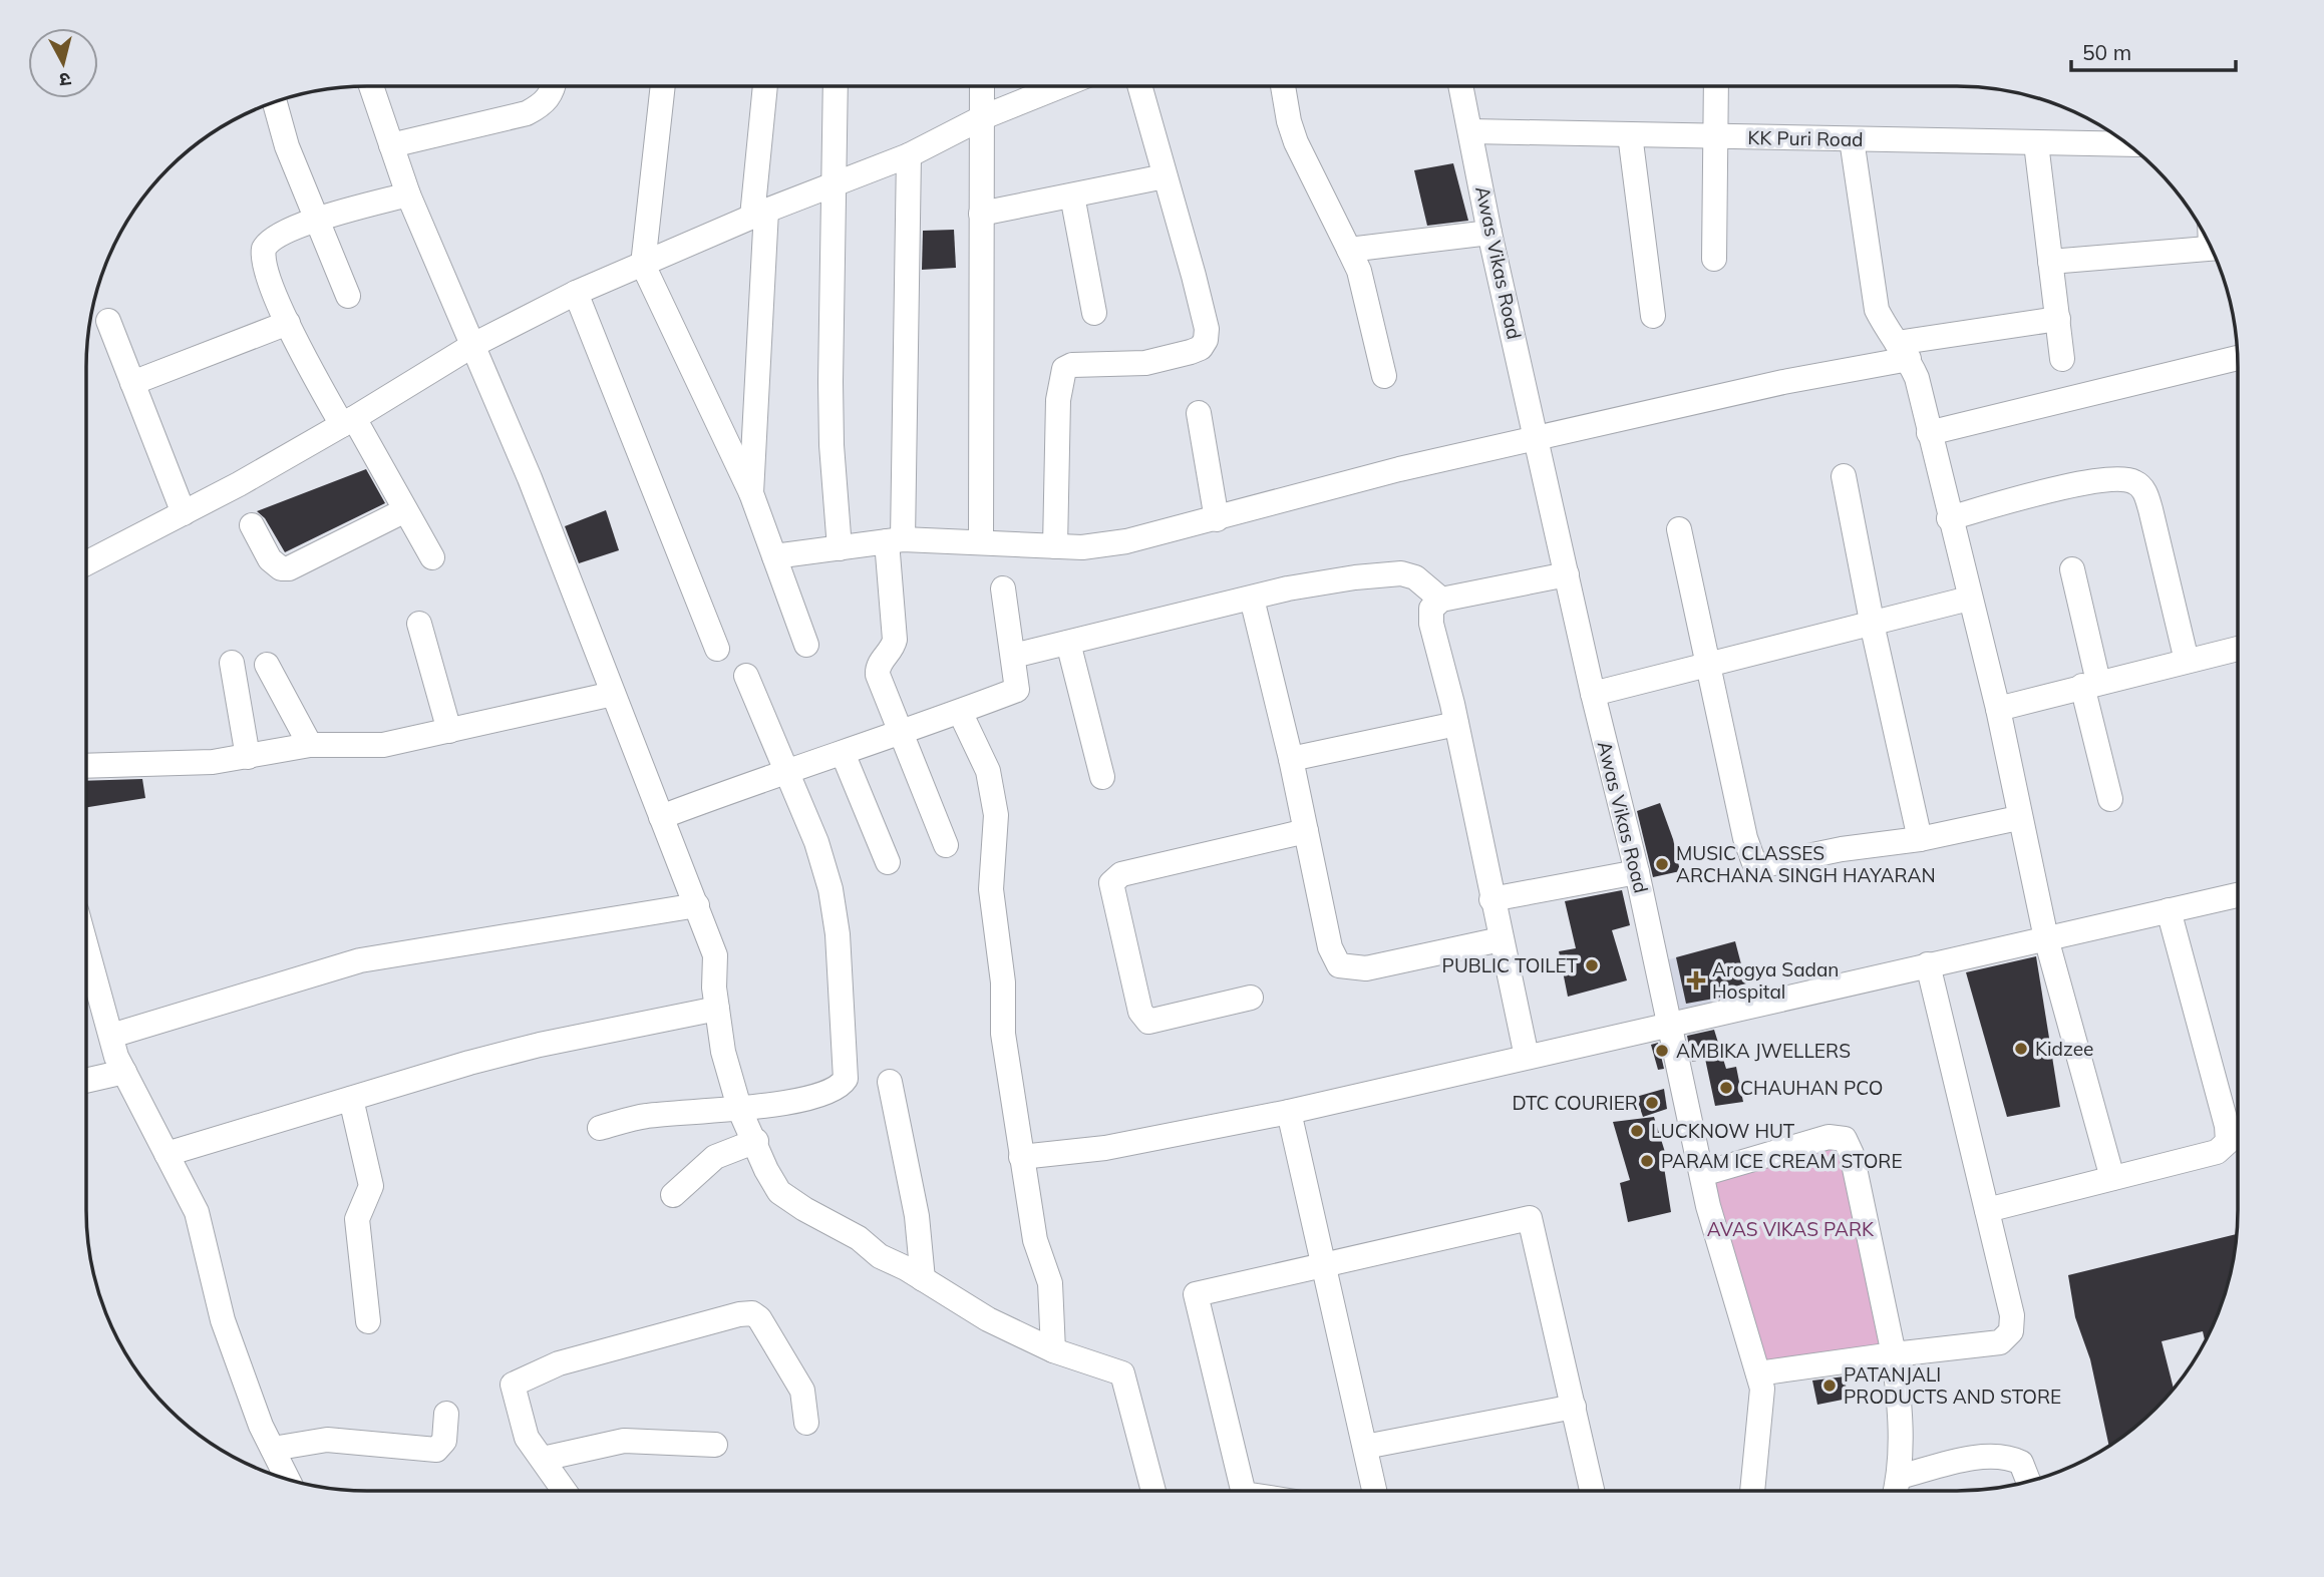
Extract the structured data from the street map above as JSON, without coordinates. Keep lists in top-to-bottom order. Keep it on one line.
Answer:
{"streets":{"street":["KK Puri Road","Awas Vikas Road"]},"crossings":[["KK Puri Road","Awas Vikas Road"]],"parks":["AVAS VIKAS PARK"],"places":{"other":["MUSIC CLASSES ARCHANA SINGH HAYARAN","PUBLIC TOILET","Kidzee","AMBIKA JWELLERS","CHAUHAN PCO","DTC COURIER","LUCKNOW HUT","PARAM ICE CREAM STORE","PATANJALI PRODUCTS AND STORE"],"health":["Arogya Sadan Hospital"]},"scale_bar":"50 m","north":"bottom"}
